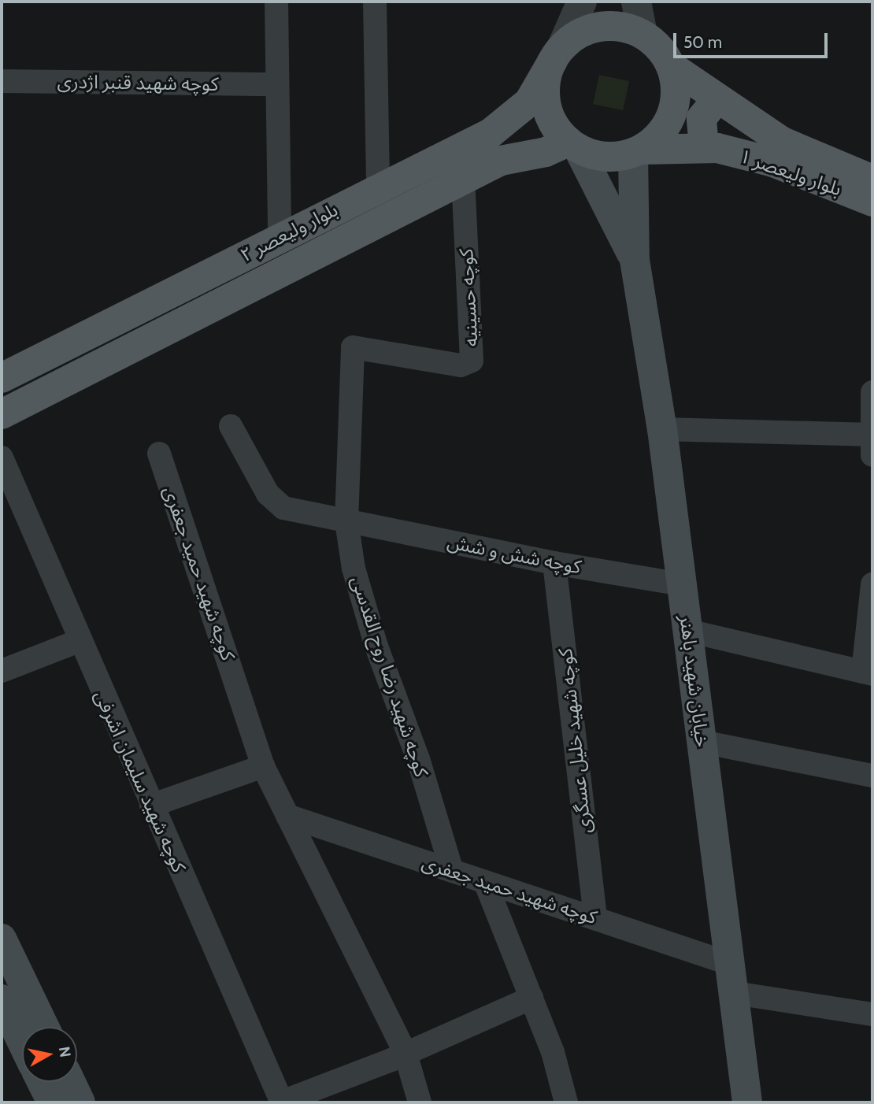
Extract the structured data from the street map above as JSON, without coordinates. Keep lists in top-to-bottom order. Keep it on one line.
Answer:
{"streets":{"main road":["بلوار ولیعصر ۱","بلوار ولیعصر ۲","خیابان شهید باهنر"],"street":["کوچه شهید قنبر اژدری","کوچه حسینیه","کوچه شش و شش","کوچه شهید حمید جعفری","کوچه شهید رضا روح القدسی","کوچه شهید خلیل عسگری","کوچه شهید سلیمان اشرفی"]},"crossings":[["بلوار ولیعصر ۱","بلوار ولیعصر ۲"],["بلوار ولیعصر ۱","خیابان شهید باهنر"],["بلوار ولیعصر ۲","کوچه حسینیه"],["بلوار ولیعصر ۲","خیابان شهید باهنر"],["کوچه حسینیه","کوچه شهید رضا روح القدسی"],["کوچه شش و شش","کوچه شهید رضا روح القدسی"],["کوچه شش و شش","خیابان شهید باهنر"],["کوچه شش و شش","کوچه شهید خلیل عسگری"],["کوچه شهید حمید جعفری","کوچه شهید رضا روح القدسی"],["کوچه شهید حمید جعفری","خیابان شهید باهنر"],["کوچه شهید حمید جعفری","کوچه شهید خلیل عسگری"]],"scale_bar":"50 m","north":"right"}
